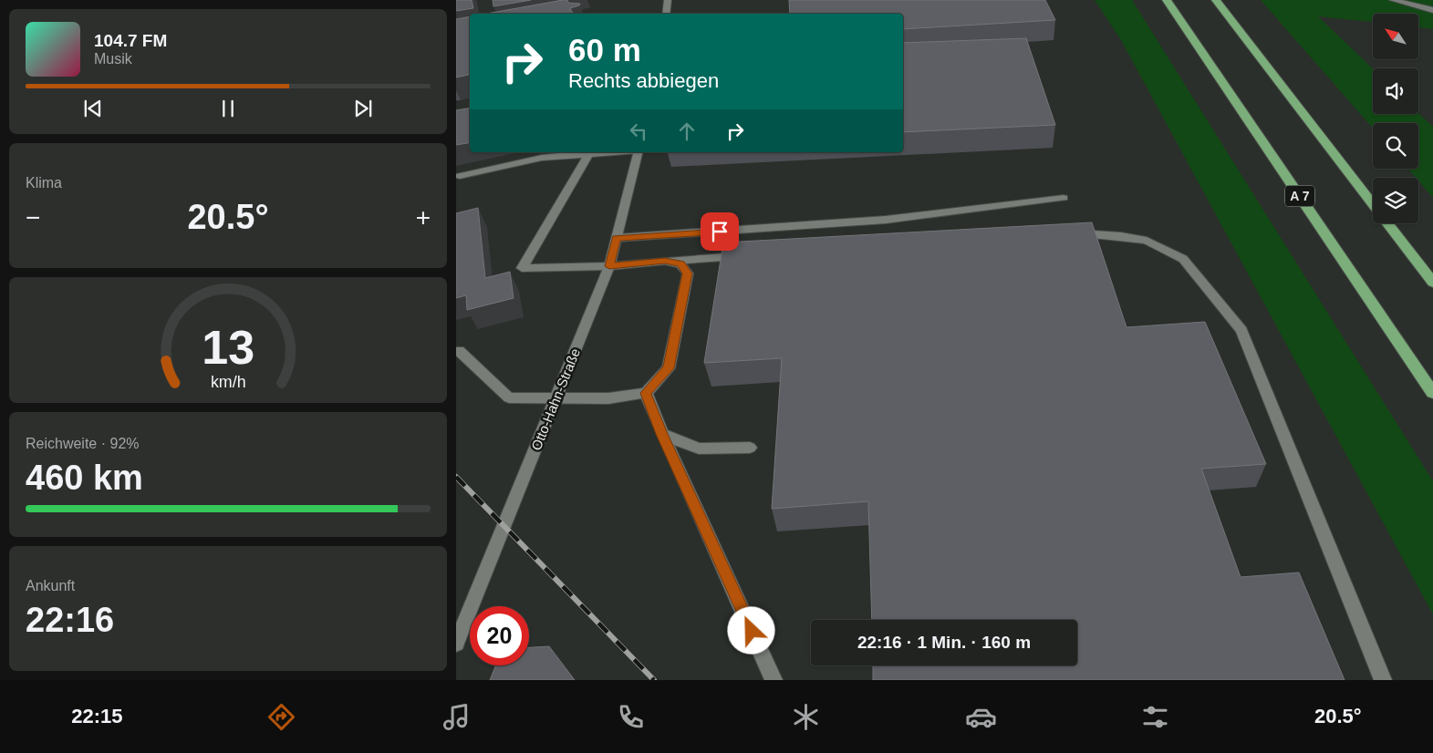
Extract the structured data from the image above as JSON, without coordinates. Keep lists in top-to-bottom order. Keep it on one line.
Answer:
{"streets":{"highway":["A 7"],"street":["Otto-Hahn-Straße"]},"north":"top left","page":{"turn":["60 m","Rechts abbiegen"],"song":["104.7 FM","Musik"],"tile":["Klima",["Reichweite · 92%","460 km"],["Ankunft","22:16"]],"heat":["−","20.5°","+"],"limit":"20","trip":"22:16 · 1 Min. · 160 m","tabs":["22:15","20.5°"],"gauge":["13","km/h"]}}
